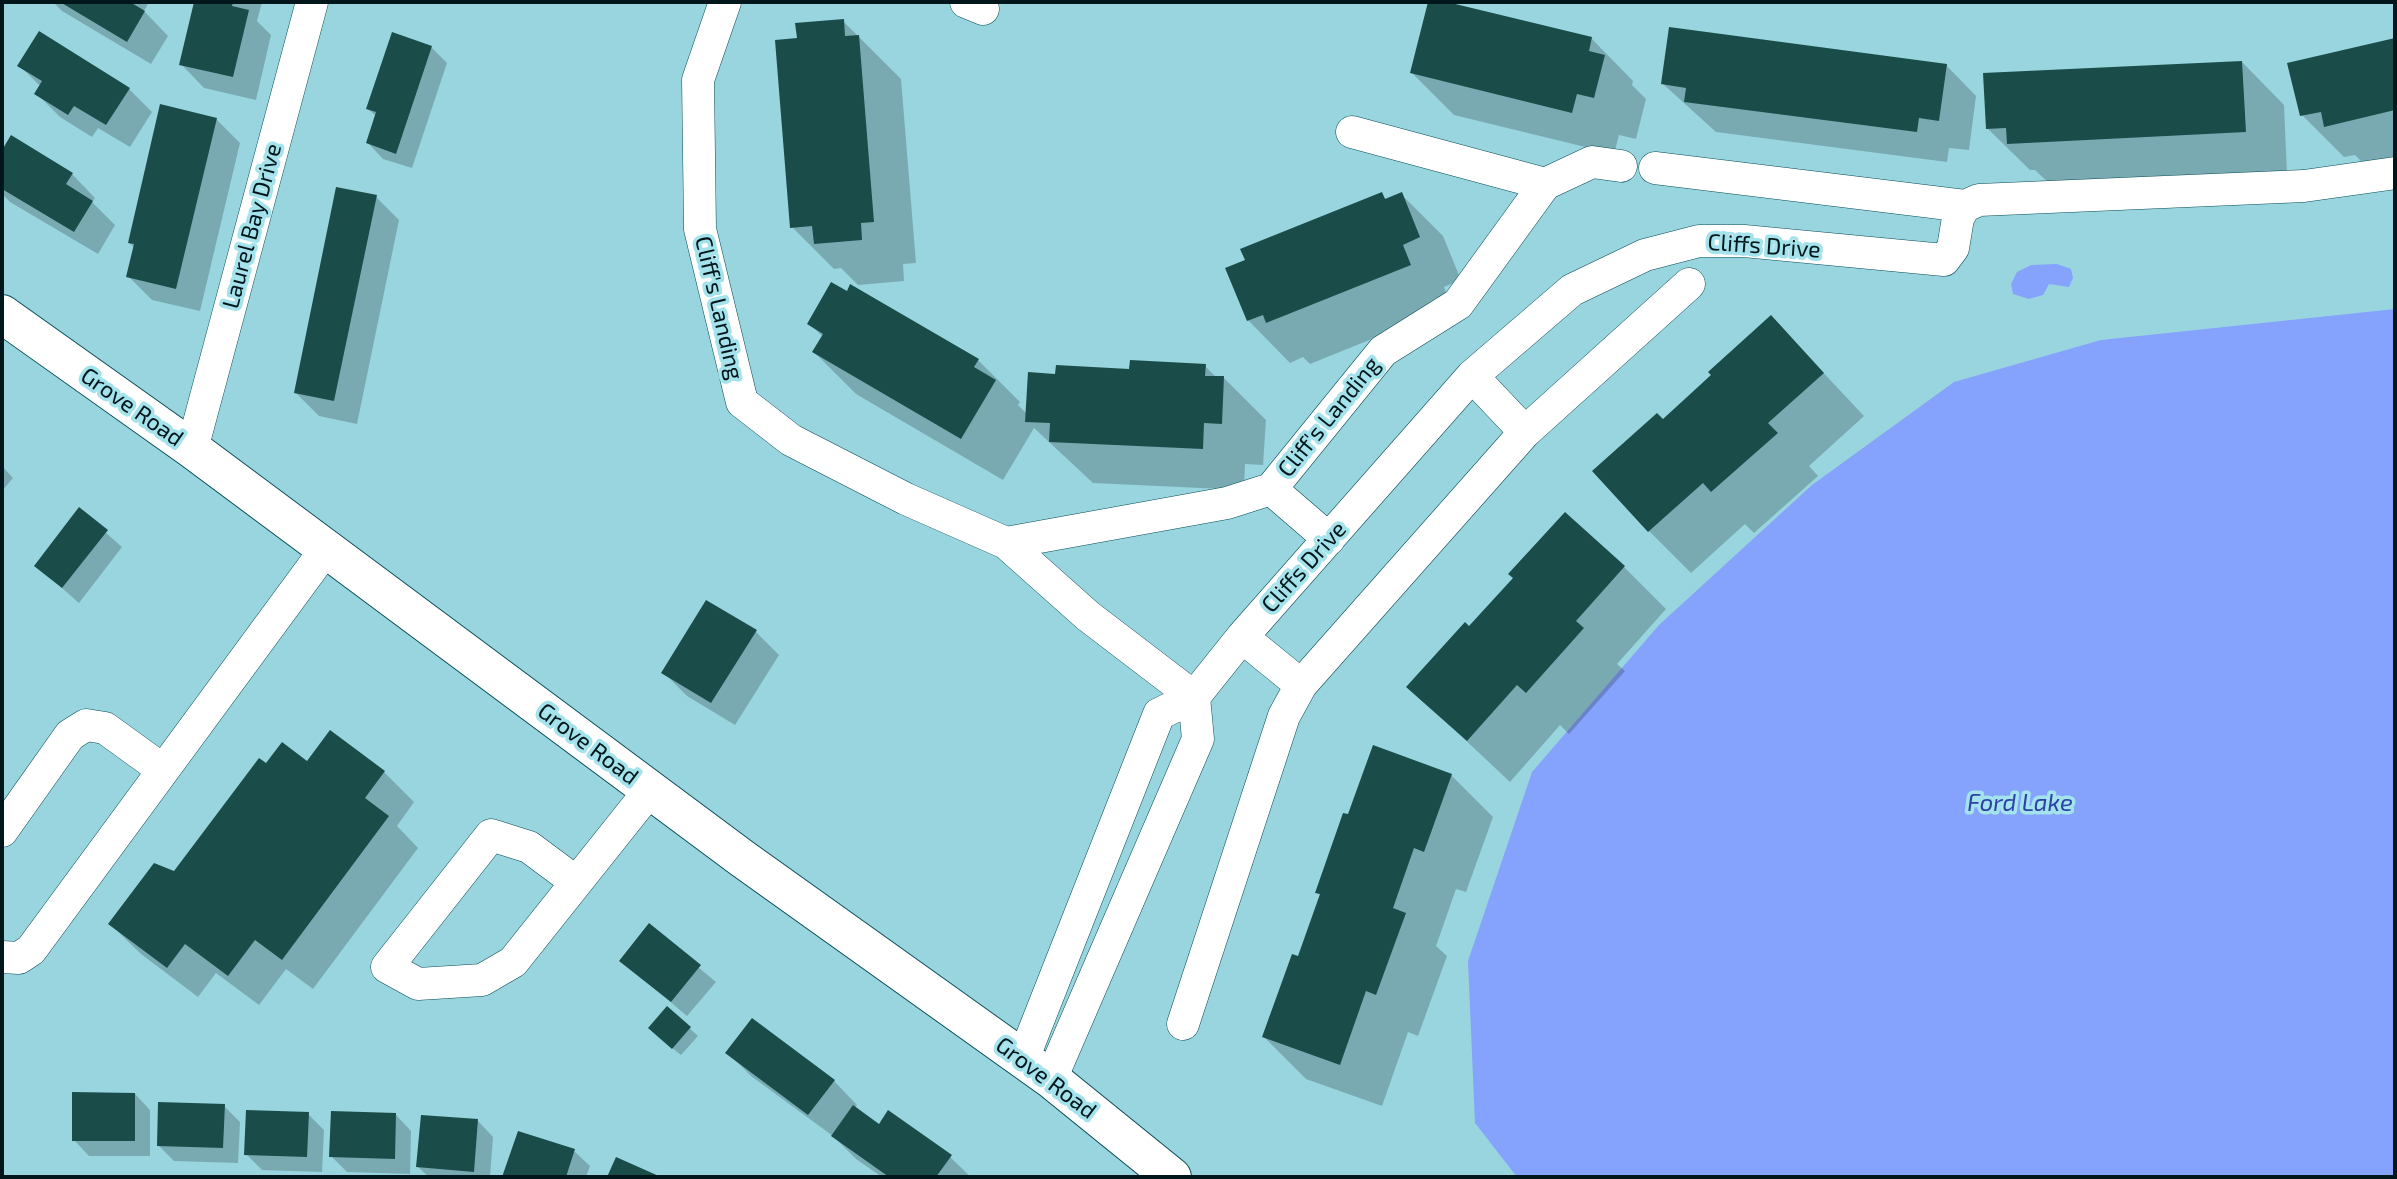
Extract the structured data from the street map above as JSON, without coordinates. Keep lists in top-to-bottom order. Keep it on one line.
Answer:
{"streets":{"main road":["Grove Road"],"street":["Laurel Bay Drive","Cliffs Drive","Cliff's Landing"]},"crossings":[["Laurel Bay Drive","Grove Road"],["Cliffs Drive","Cliff's Landing"],["Cliffs Drive","Grove Road"]],"water":["Ford Lake"]}
